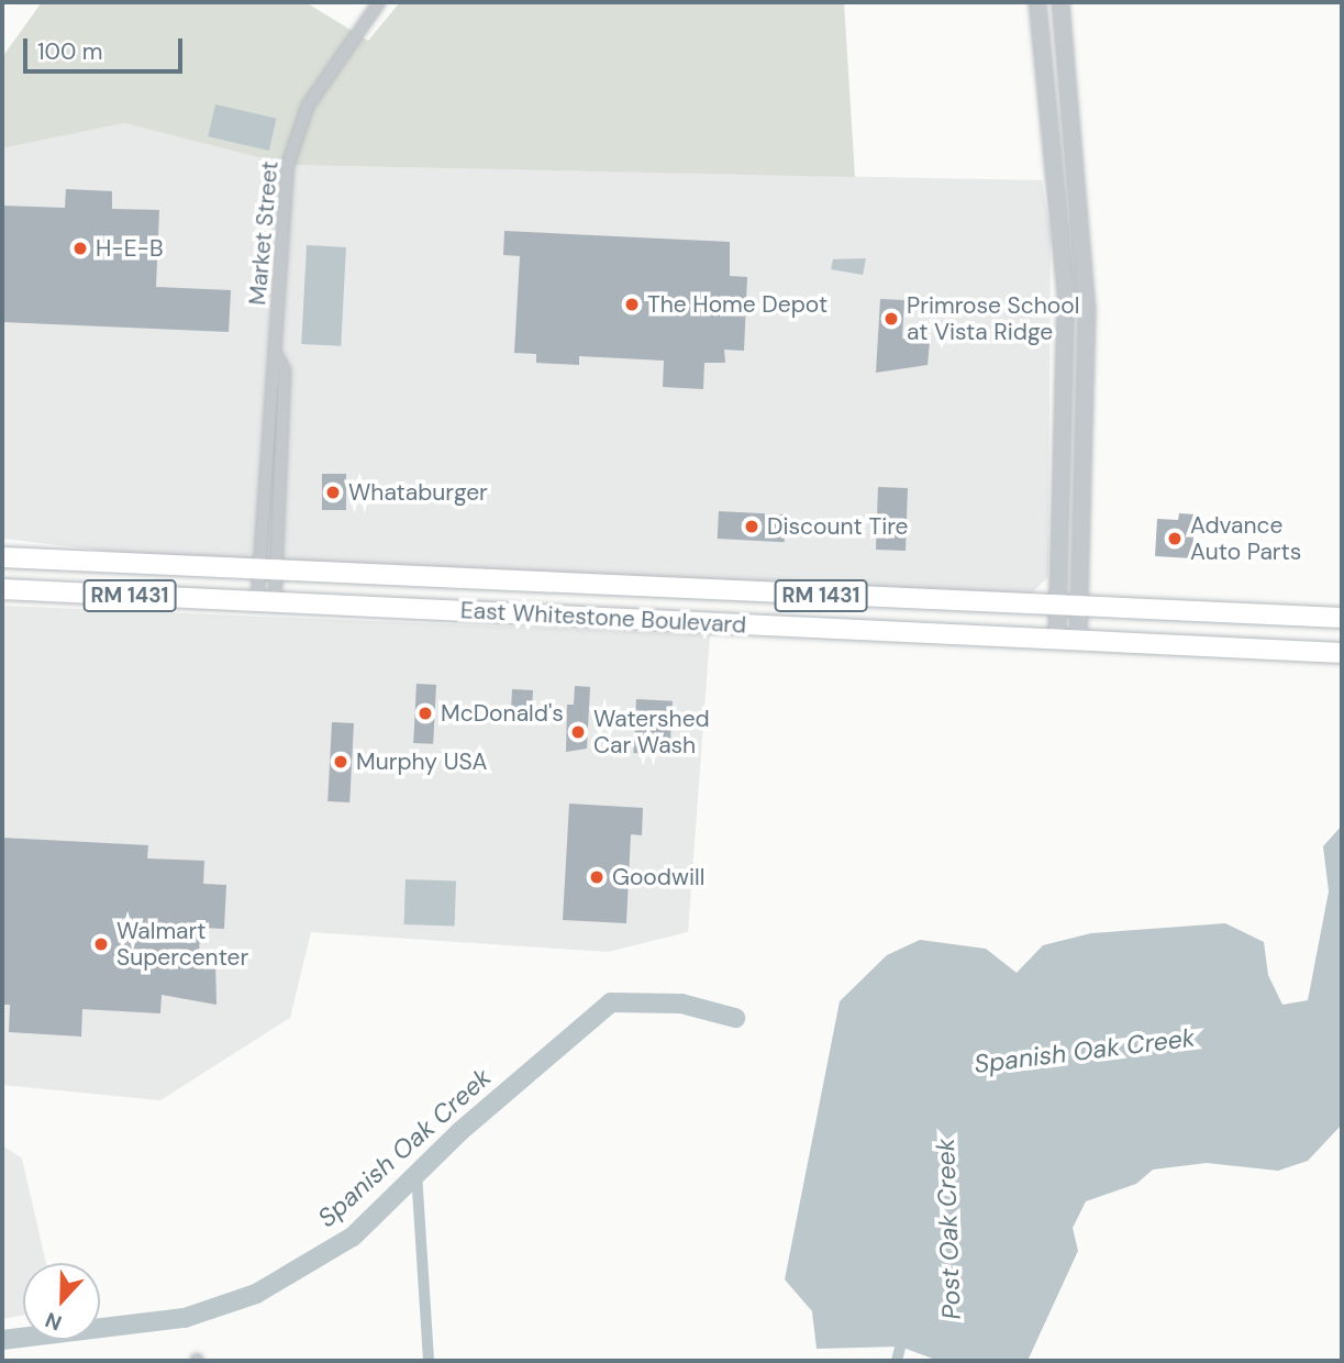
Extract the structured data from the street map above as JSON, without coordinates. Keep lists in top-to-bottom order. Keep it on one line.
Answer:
{"streets":{"main road":["RM 1431","East Whitestone Boulevard"],"street":["Market Street"]},"crossings":[["Market Street","East Whitestone Boulevard"]],"water":["Spanish Oak Creek","Post Oak Creek"],"places":["H-E-B","The Home Depot","Primrose School at Vista Ridge","Whataburger","Discount Tire","Advance Auto Parts","McDonald's","Watershed Car Wash","Murphy USA","Goodwill","Walmart Supercenter"],"scale_bar":"100 m","north":"bottom"}
